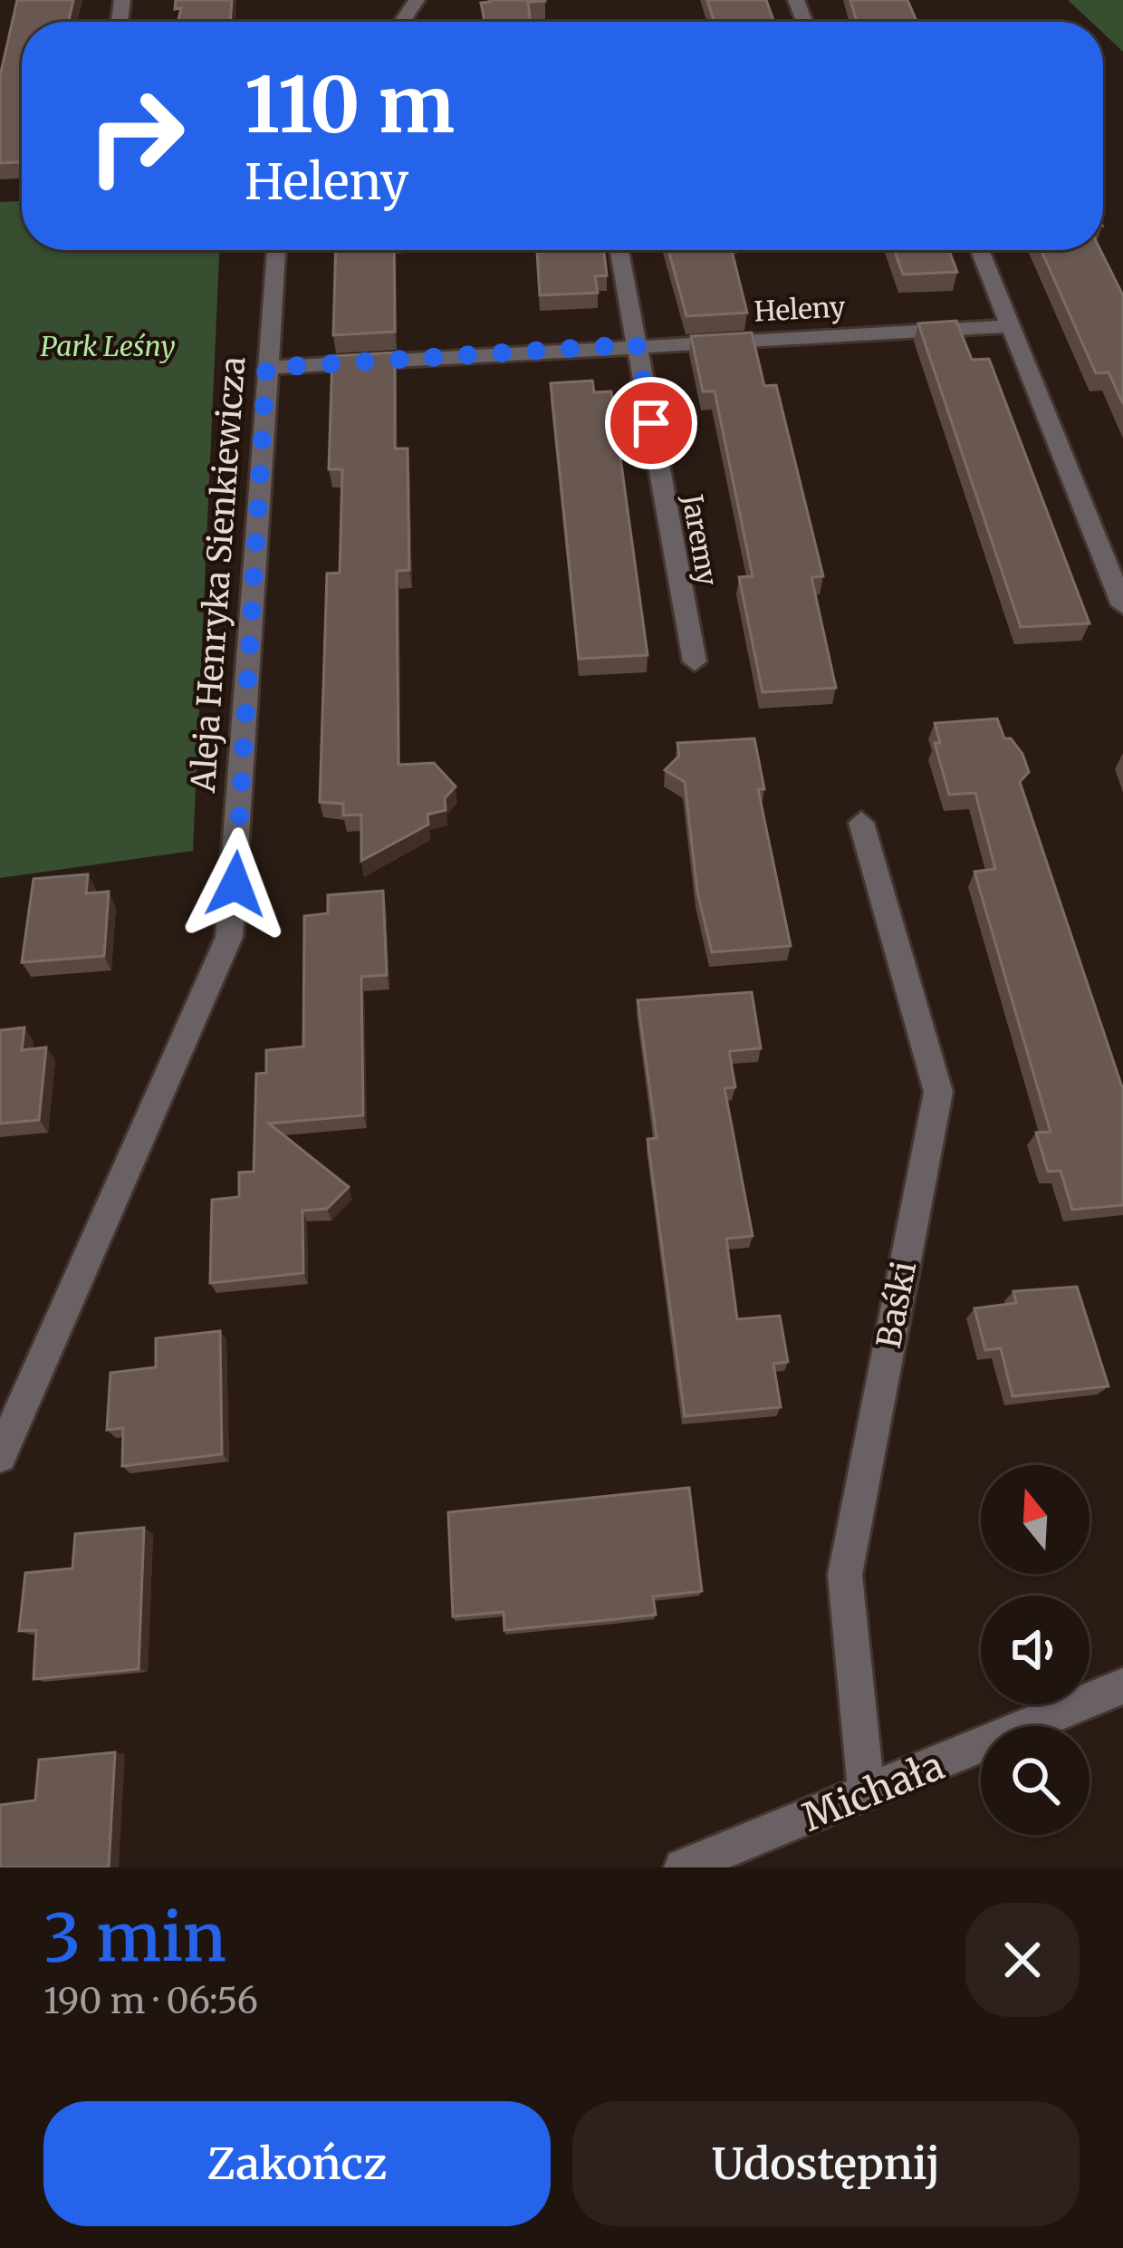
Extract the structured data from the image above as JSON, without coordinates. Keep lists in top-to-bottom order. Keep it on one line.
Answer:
{"streets":{"street":["Heleny","Jaremy","Aleja Henryka Sienkiewicza","Baśki","Michała"]},"crossings":[["Heleny","Jaremy"],["Heleny","Aleja Henryka Sienkiewicza"],["Baśki","Michała"]],"parks":["Park Leśny"],"north":"top","page":{"turn":["110 m","Heleny"],"heading":["3 min","190 m · 06:56"],"buttons":["Zakończ","Udostępnij"]}}
